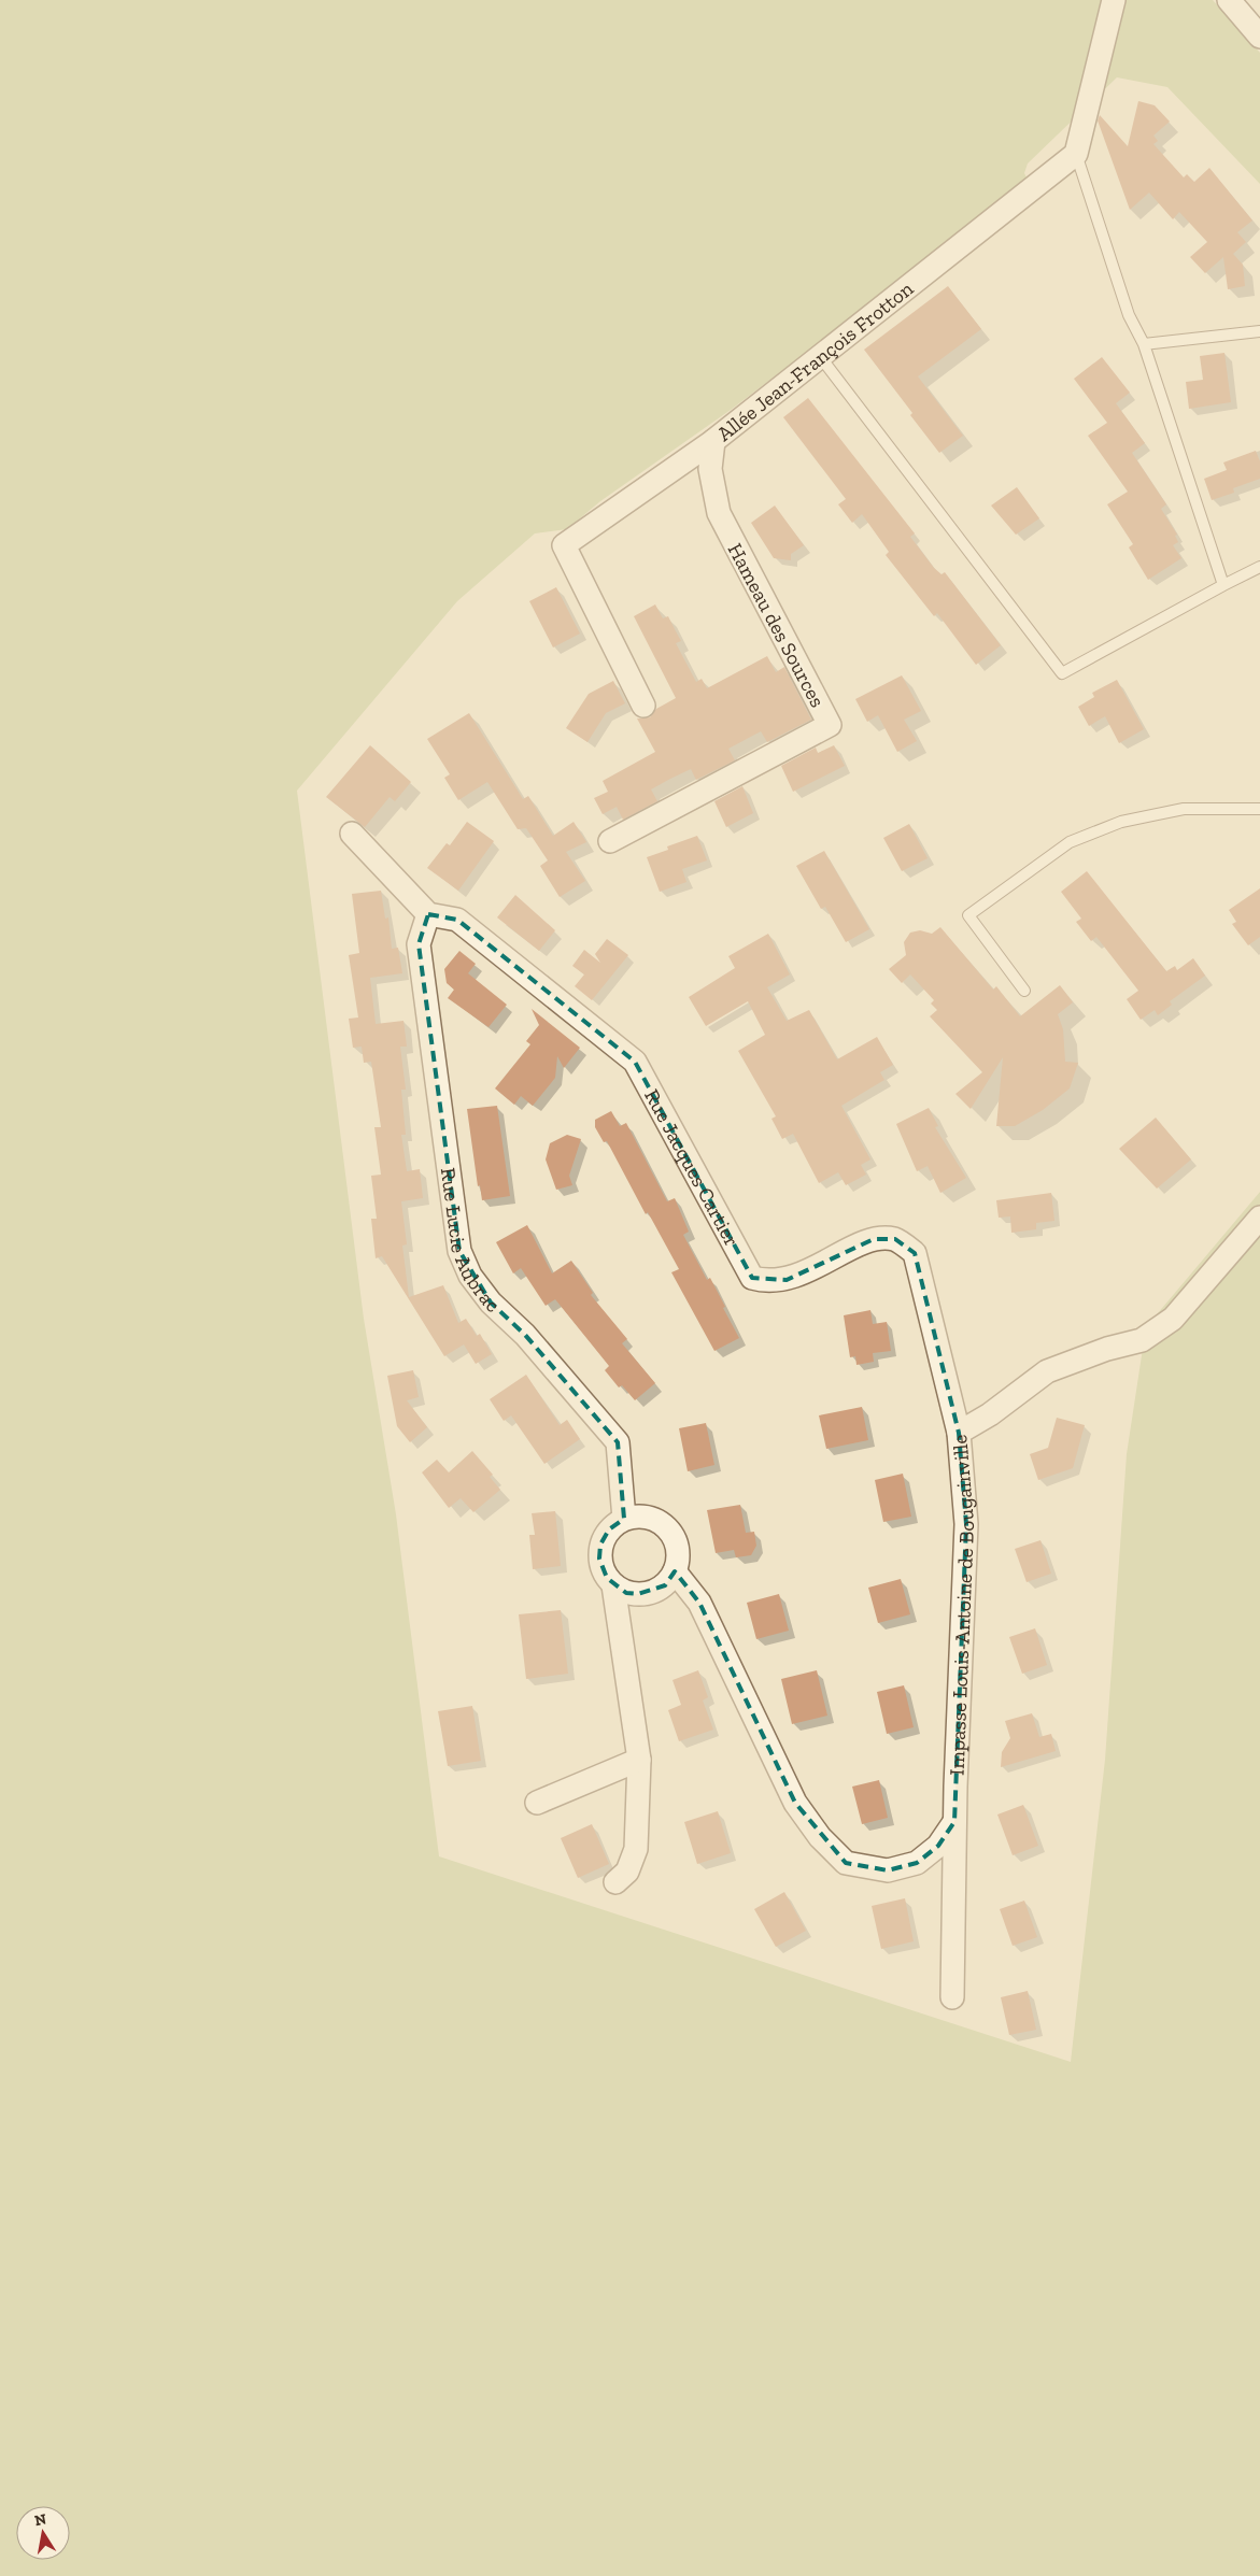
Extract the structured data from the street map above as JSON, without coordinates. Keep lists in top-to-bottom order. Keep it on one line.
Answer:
{"streets":{"street":["Allée Jean-François Frotton","Hameau des Sources","Rue Jacques Cartier","Rue Lucie Aubrac","Impasse Louis-Antoine de Bougainville"]},"crossings":[["Allée Jean-François Frotton","Hameau des Sources"],["Rue Jacques Cartier","Rue Lucie Aubrac"],["Rue Jacques Cartier","Impasse Louis-Antoine de Bougainville"]],"north":"top"}
